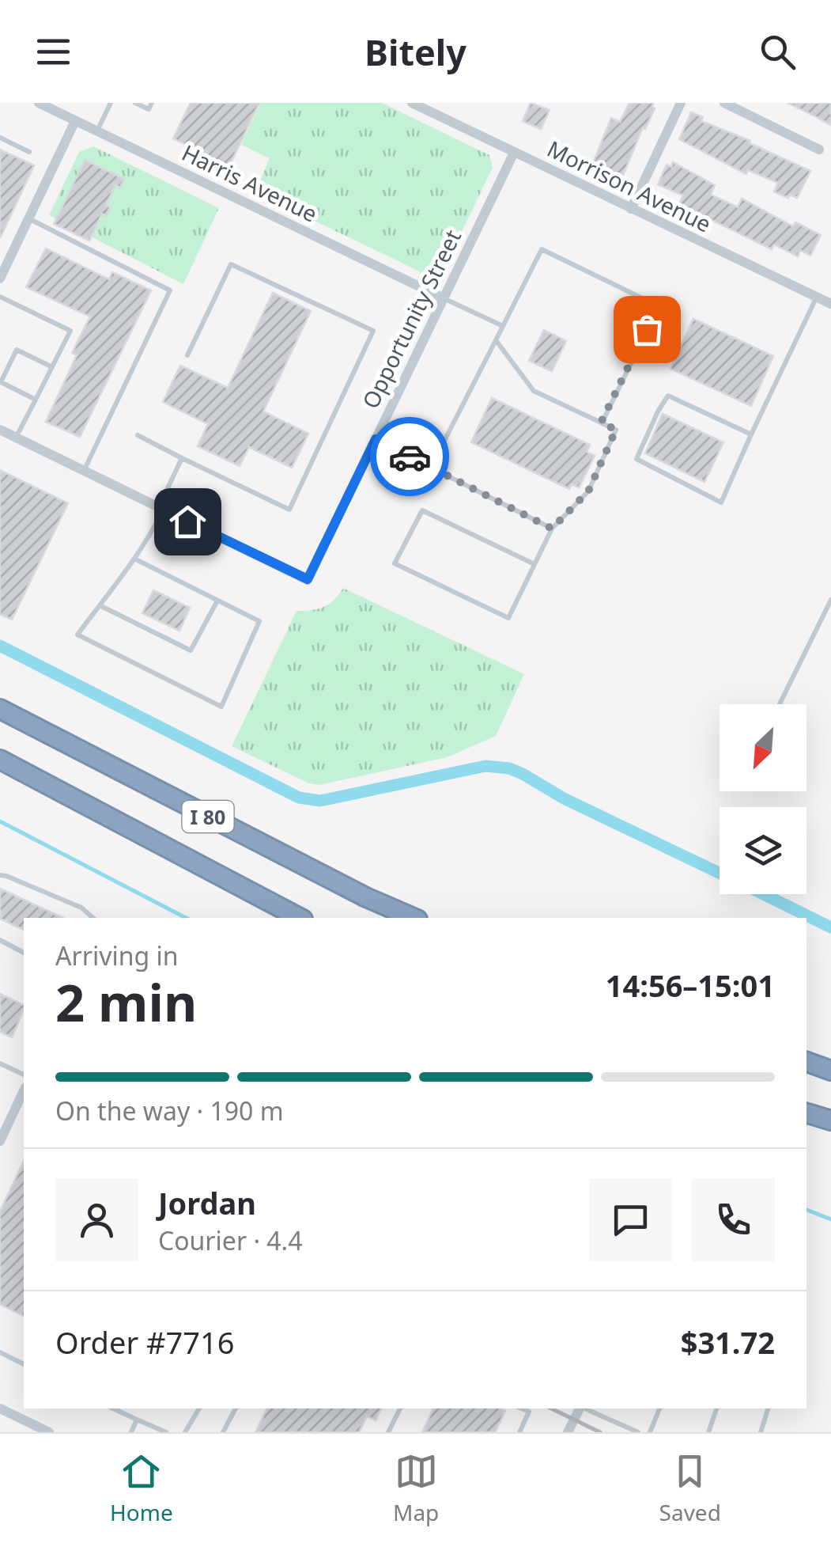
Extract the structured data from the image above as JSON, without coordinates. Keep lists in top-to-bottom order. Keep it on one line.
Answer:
{"streets":{"highway":["I 80"],"street":["Harris Avenue","Morrison Avenue","Opportunity Street"]},"crossings":[["Harris Avenue","Opportunity Street"],["Morrison Avenue","Opportunity Street"]],"north":"bottom left","page":{"header":"Bitely","heading":["2 min","Arriving in","14:56–15:01"],"panel":["Jordan","Courier · 4.4","Order #7716","$31.72"],"bar":"On the way · 190 m","tabs":["Home","Map","Saved"]}}
